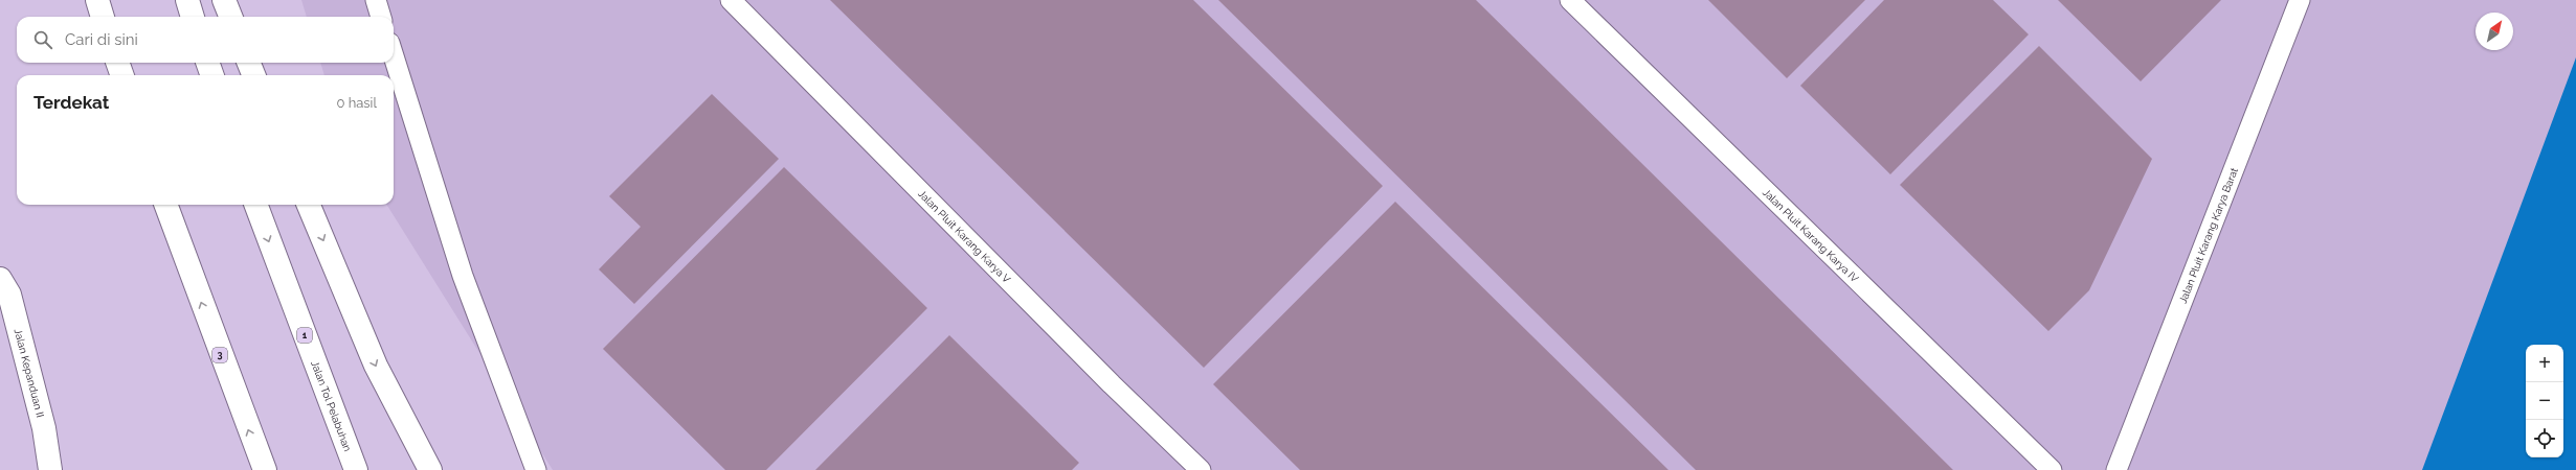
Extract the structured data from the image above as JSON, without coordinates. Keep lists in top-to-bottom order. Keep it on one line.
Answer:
{"streets":{"main road":["1","3","Jalan Kepanduan II","Jalan Tol Pelabuhan"],"lane":["Jalan Pluit Karang Karya IV","Jalan Pluit Karang Karya Barat","Jalan Pluit Karang Karya V"]},"north":"top right","page":{"search":"Cari di sini","heading":["Terdekat","0 hasil"],"map_buttons":["+","−"]}}
